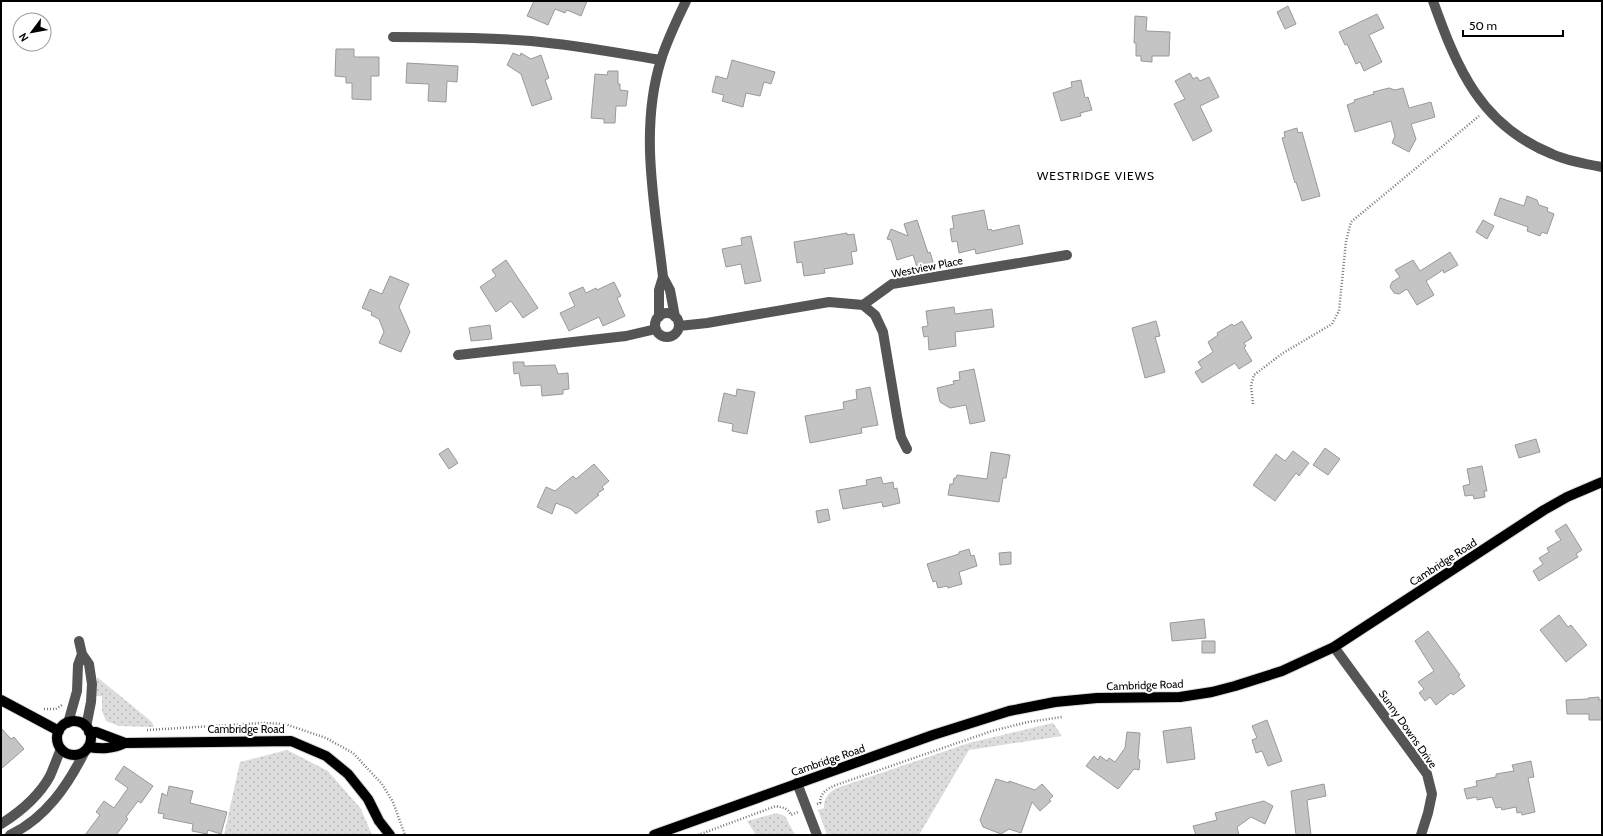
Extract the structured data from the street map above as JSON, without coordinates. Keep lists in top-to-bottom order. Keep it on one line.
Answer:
{"streets":{"main road":["Cambridge Road"],"street":["Westview Place","Sunny Downs Drive"]},"crossings":[["Cambridge Road","Sunny Downs Drive"]],"districts":["WESTRIDGE VIEWS"],"scale_bar":"50 m","north":"bottom left"}
